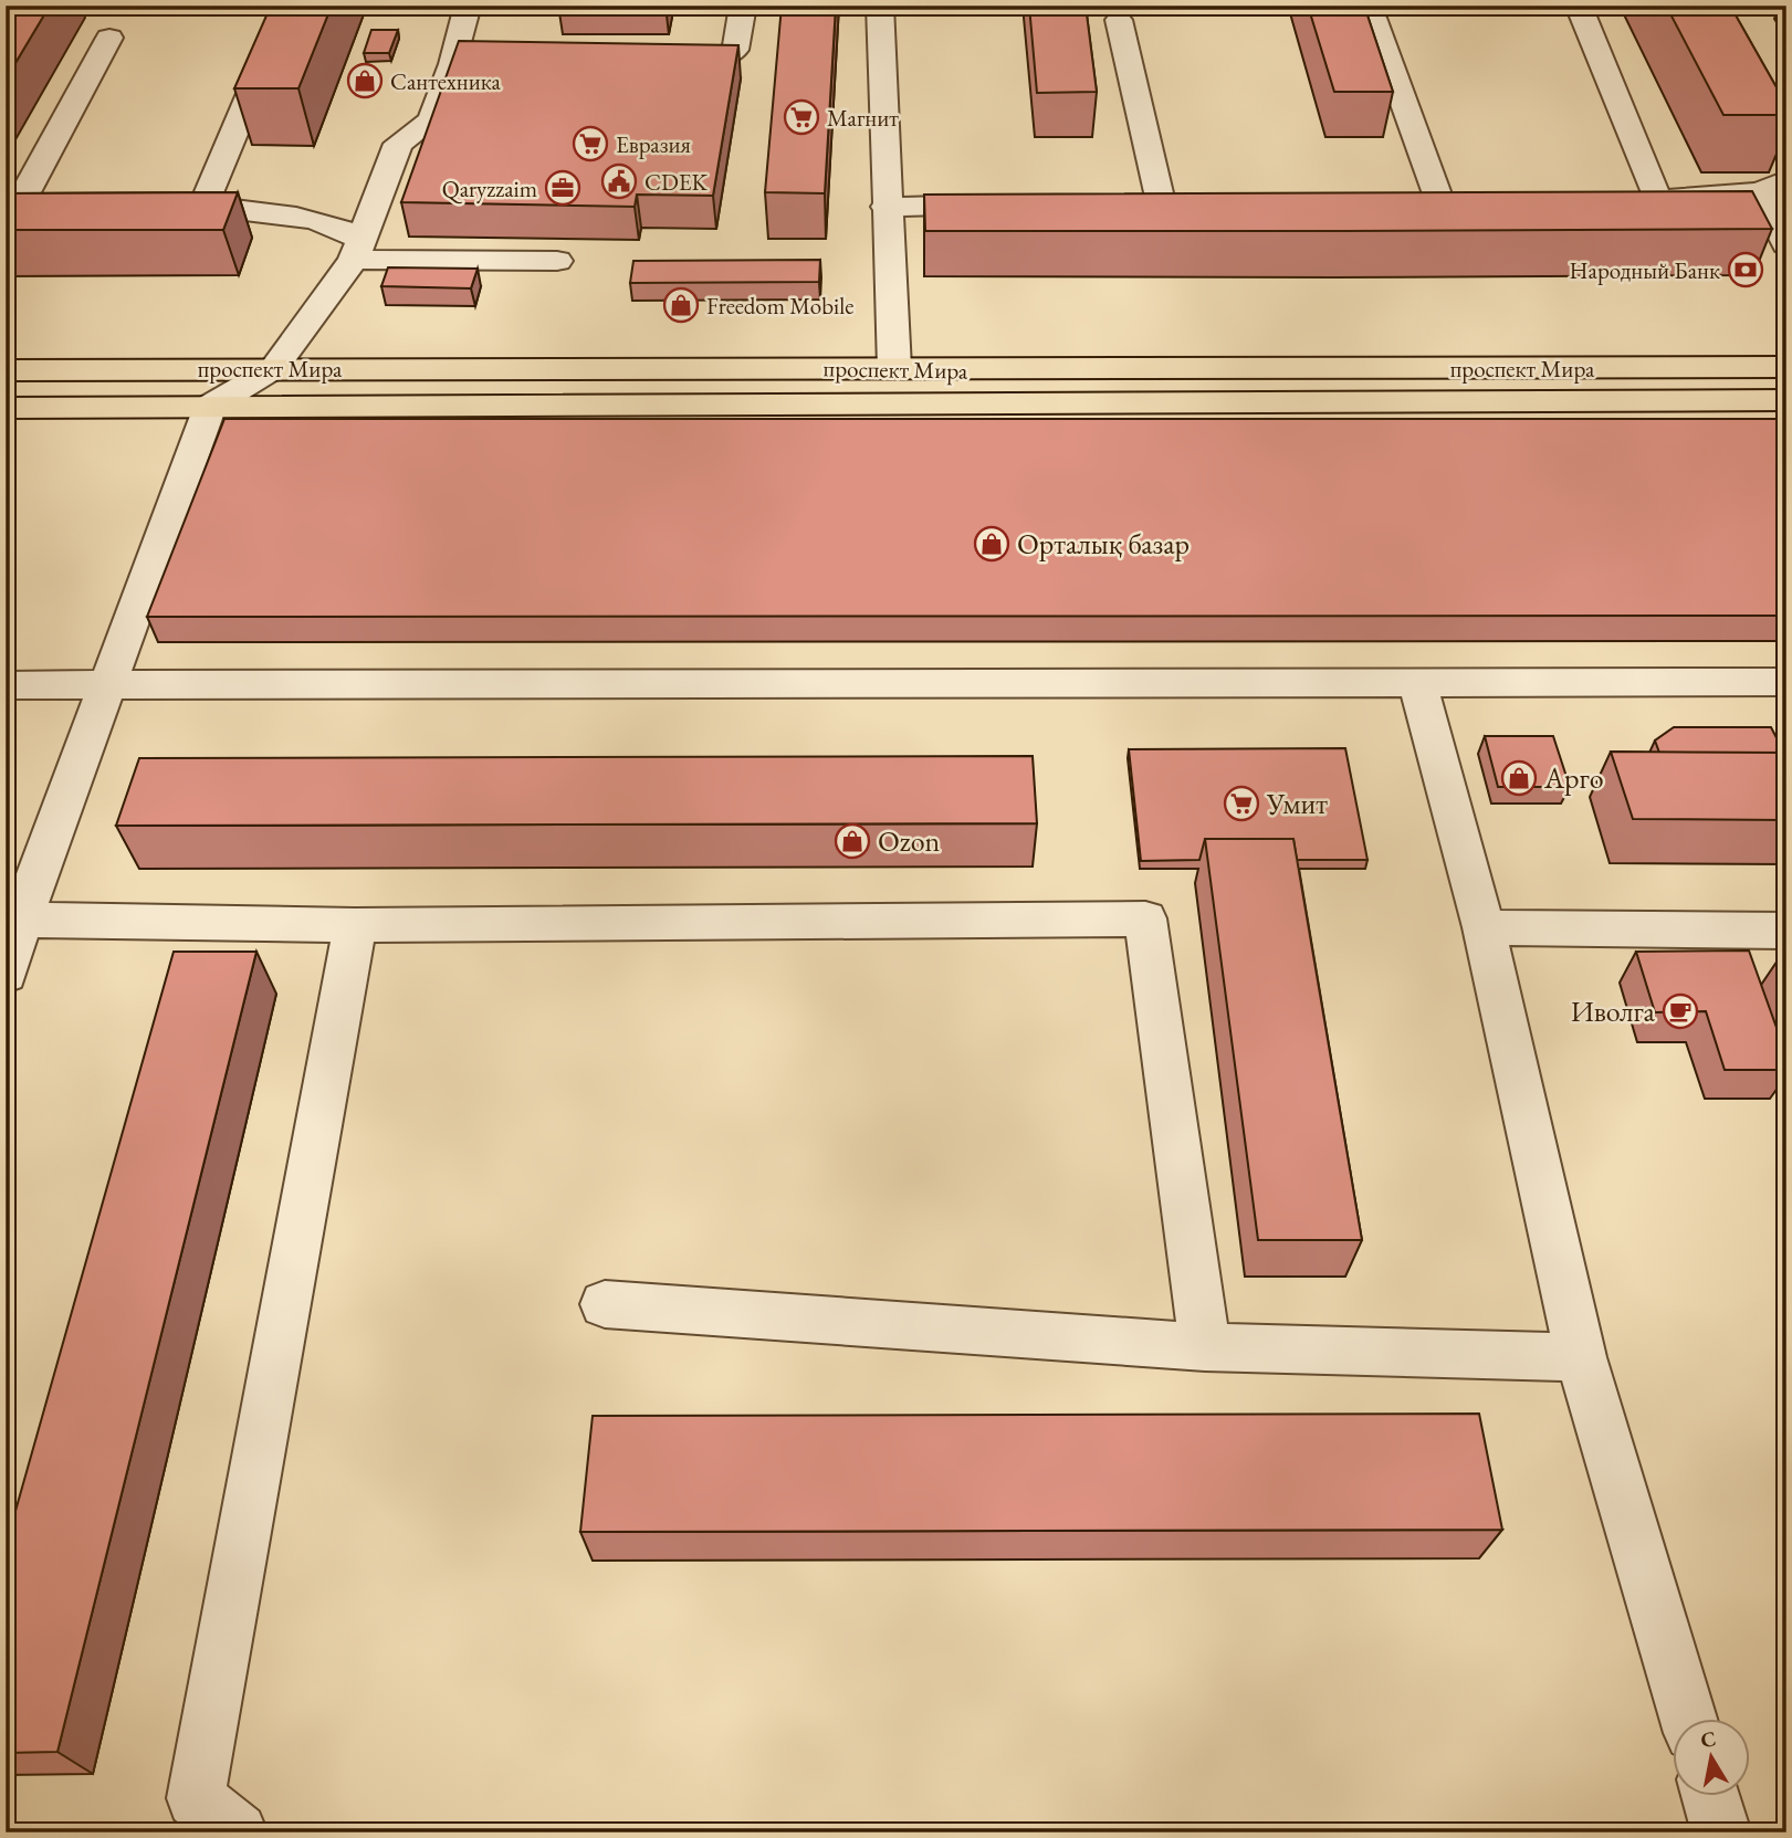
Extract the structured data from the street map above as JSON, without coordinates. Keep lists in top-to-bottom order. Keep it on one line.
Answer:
{"streets":{"main road":["проспект Мира"]},"places":{"shop":["Сантехника","Freedom Mobile","Орталық базар","Арго","Ozon"],"supermarket":["Магнит","Евразия","Умит"],"public building":["CDEK"],"office":["Qaryzzaim"],"bank":["Народный Банк"],"cafe":["Иволга"]},"north":"top"}
